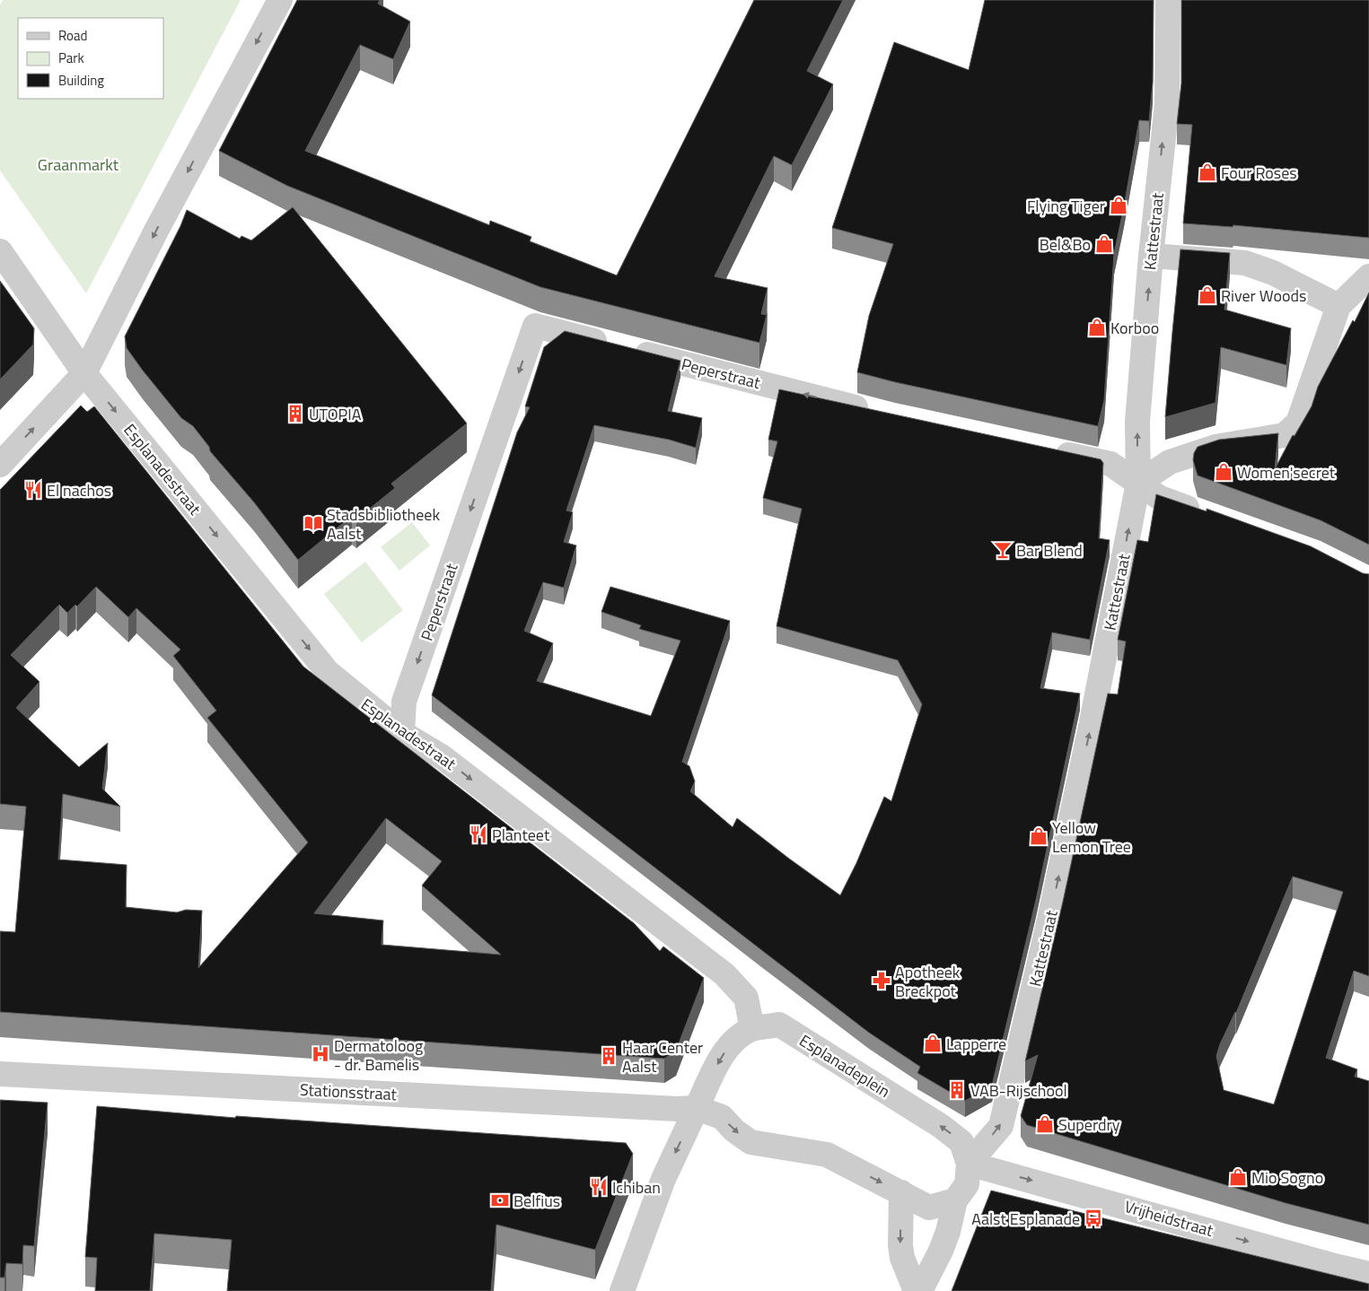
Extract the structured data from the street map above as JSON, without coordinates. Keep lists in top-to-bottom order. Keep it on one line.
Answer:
{"streets":{"street":["Kattestraat","Peperstraat","Esplanadestraat","Esplanadeplein","Stationsstraat","Vrijheidstraat"]},"crossings":[["Kattestraat","Esplanadeplein"],["Kattestraat","Vrijheidstraat"],["Peperstraat","Esplanadestraat"],["Esplanadestraat","Esplanadeplein"],["Esplanadeplein","Stationsstraat"],["Esplanadeplein","Vrijheidstraat"]],"one_way":["Kattestraat","Esplanadestraat","Vrijheidstraat"],"parks":["Graanmarkt"],"places":{"shop":["Four Roses","Flying Tiger","Bel&Bo","River Woods","Korboo","Women'secret","Yellow Lemon Tree","Lapperre","Superdry","Mio Sogno"],"building":["UTOPIA","Haar Center Aalst","VAB-Rijschool"],"restaurant":["El nachos","Planteet","Ichiban"],"library":["Stadsbibliotheek Aalst"],"bar":["Bar Blend"],"pharmacy":["Apotheek Breckpot"],"hospital":["Dermatoloog - dr. Bamelis"],"bank":["Belfius"],"bus stop":["Aalst Esplanade"]},"legend":["Road","Park","Building"]}
